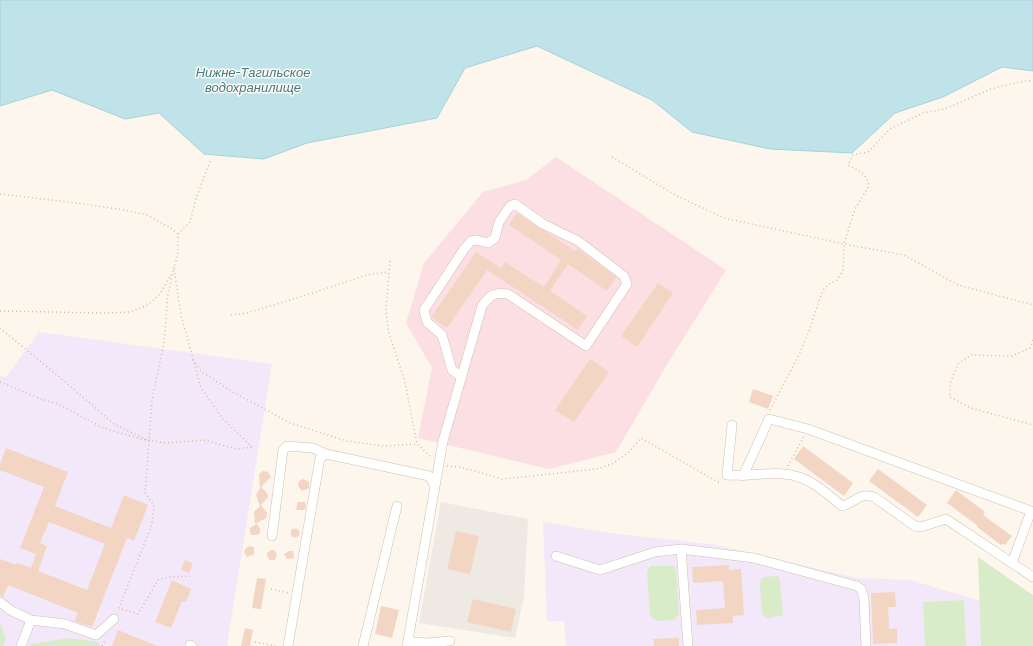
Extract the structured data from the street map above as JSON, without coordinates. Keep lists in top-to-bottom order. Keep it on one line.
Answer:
{"water":["Нижне-Тагильское водохранилище"]}
